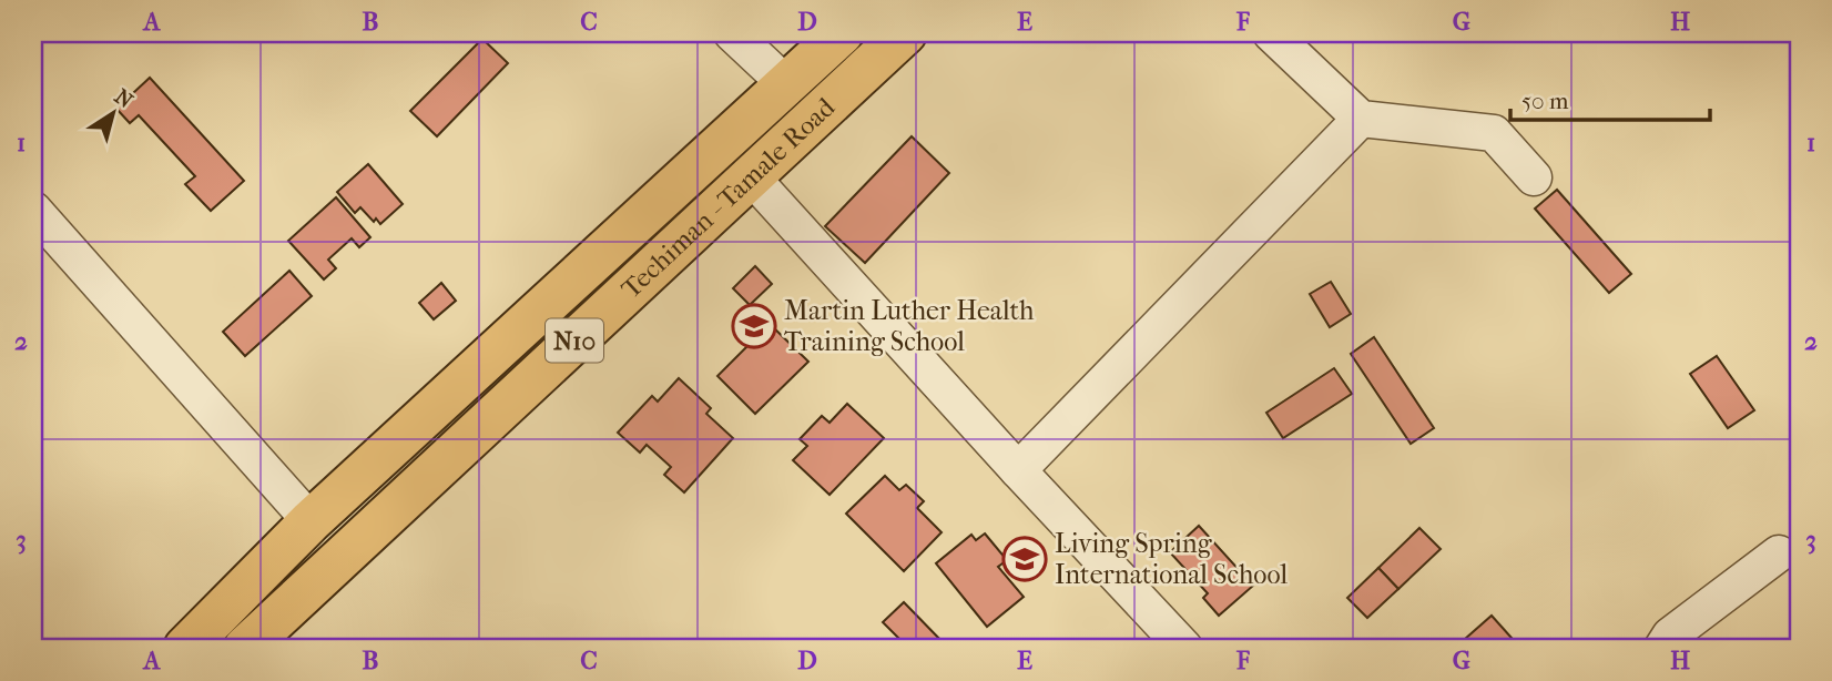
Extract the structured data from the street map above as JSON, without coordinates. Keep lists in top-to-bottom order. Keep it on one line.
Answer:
{"streets":{"highway":["Techiman - Tamale Road","N10"]},"places":{"school or university":["Martin Luther Health Training School","Living Spring International School"]},"scale_bar":"50 m","north":"top right","grid":{"columns":["A","B","C","D","E","F","G","H"],"rows":["1","2","3"]}}
